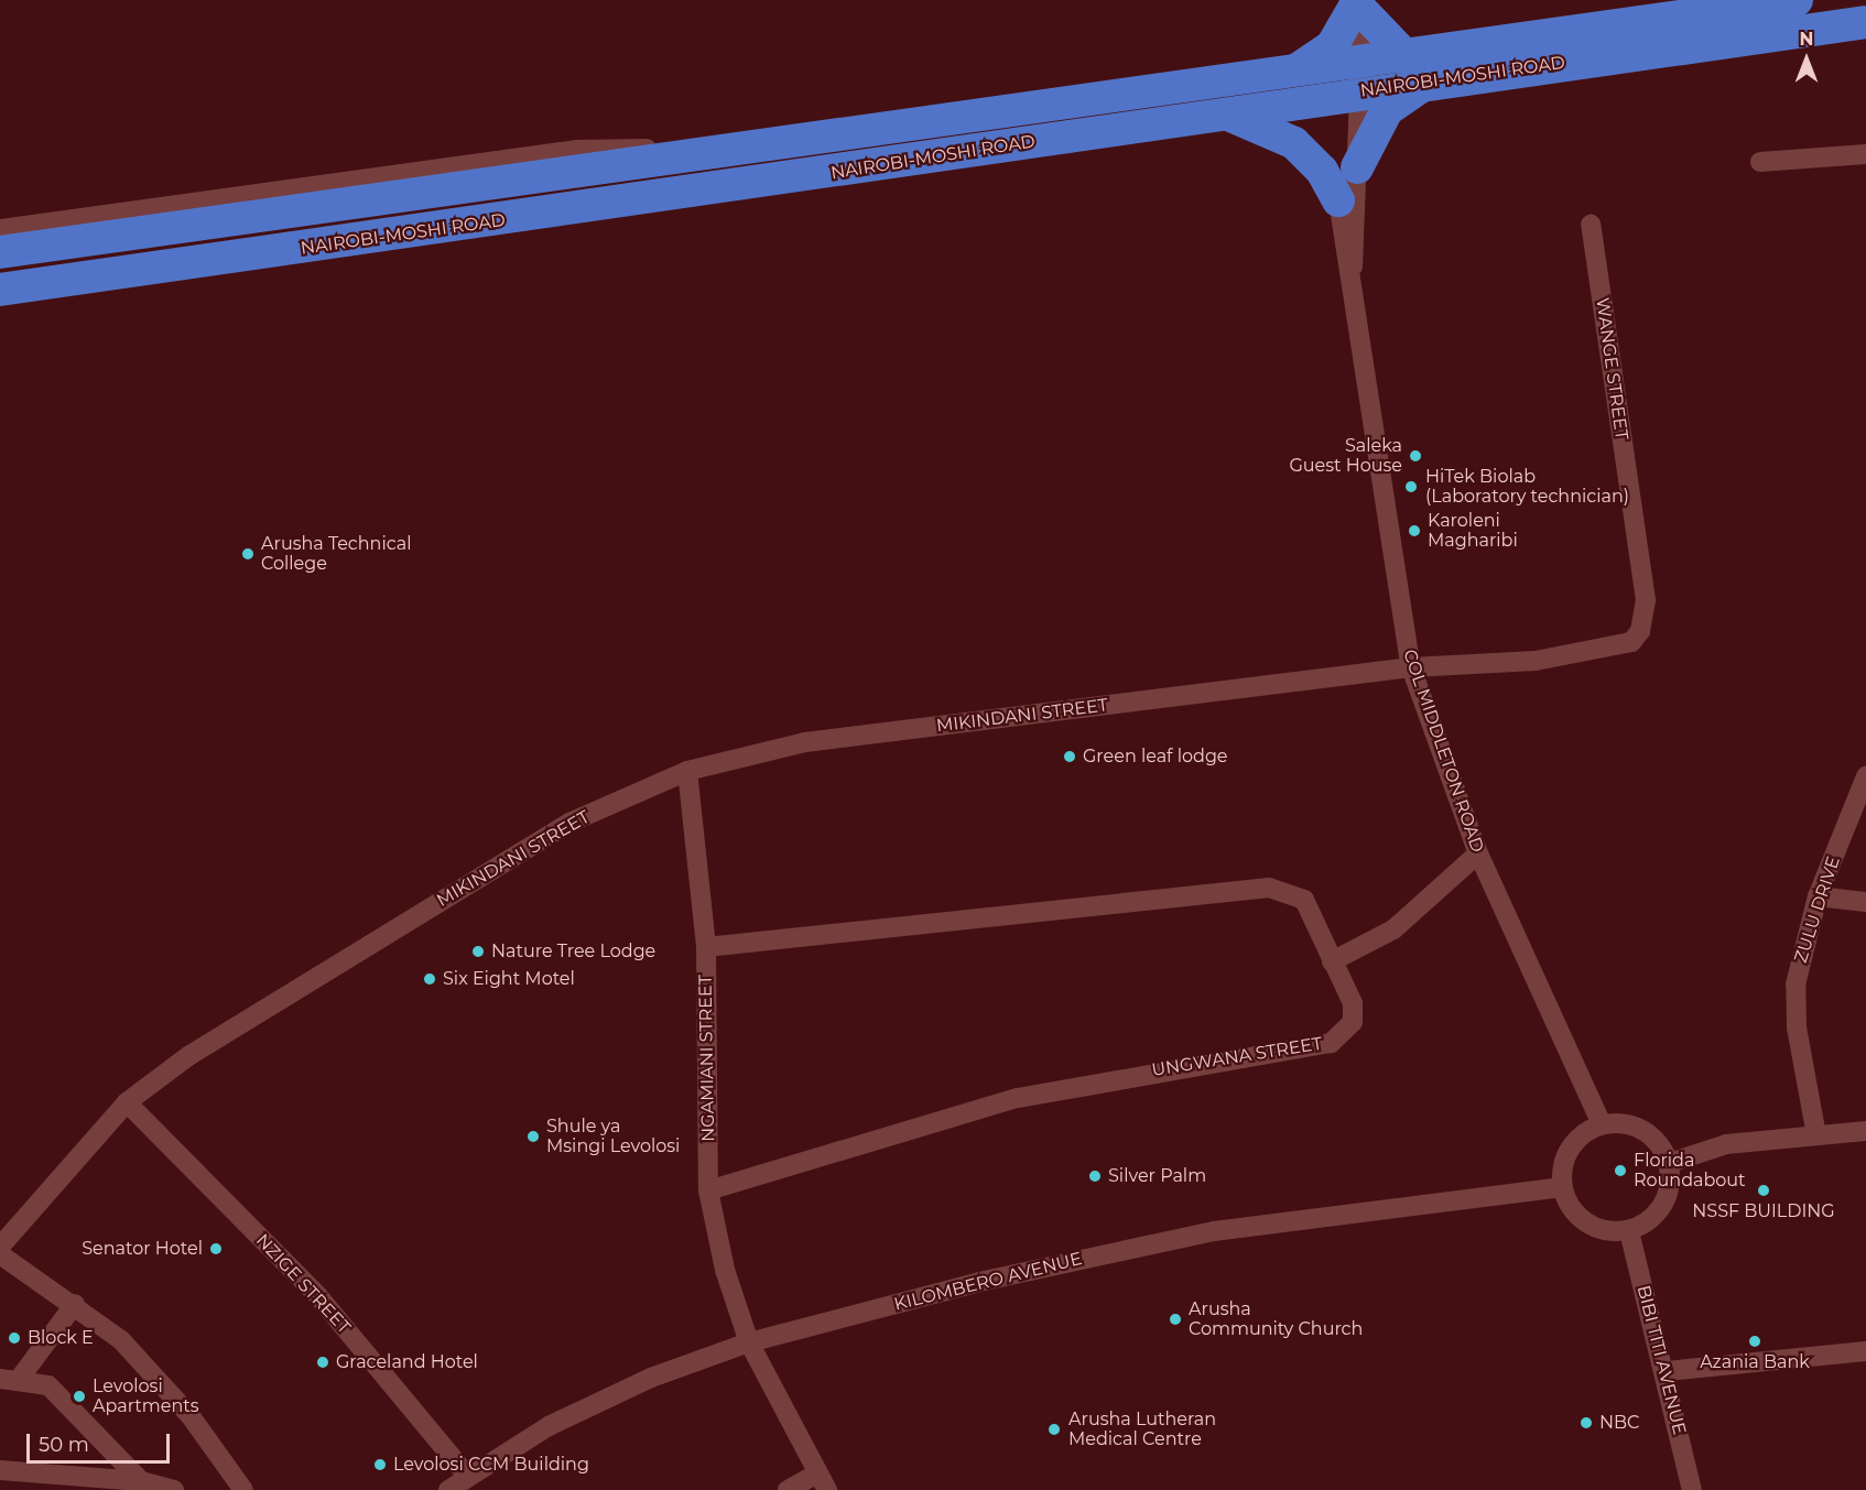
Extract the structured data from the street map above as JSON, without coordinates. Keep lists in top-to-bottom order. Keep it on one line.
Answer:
{"streets":{"highway":["NAIROBI-MOSHI ROAD"],"street":["WANGE STREET","MIKINDANI STREET","COL MIDDLETON ROAD","ZULU DRIVE","UNGWANA STREET","NGAMIANI STREET","KILOMBERO AVENUE","NZIGE STREET","BIBI TITI AVENUE"]},"crossings":[["NAIROBI-MOSHI ROAD","COL MIDDLETON ROAD"],["WANGE STREET","MIKINDANI STREET"],["WANGE STREET","COL MIDDLETON ROAD"],["MIKINDANI STREET","COL MIDDLETON ROAD"],["MIKINDANI STREET","NGAMIANI STREET"],["MIKINDANI STREET","NZIGE STREET"],["COL MIDDLETON ROAD","KILOMBERO AVENUE"],["COL MIDDLETON ROAD","BIBI TITI AVENUE"],["UNGWANA STREET","NGAMIANI STREET"],["NGAMIANI STREET","KILOMBERO AVENUE"],["KILOMBERO AVENUE","NZIGE STREET"],["KILOMBERO AVENUE","BIBI TITI AVENUE"]],"places":["Saleka Guest House","HiTek Biolab (Laboratory technician)","Karoleni Magharibi","Arusha Technical College","Green leaf lodge","Nature Tree Lodge","Six Eight Motel","Shule ya Msingi Levolosi","Florida Roundabout","Silver Palm","NSSF BUILDING","Senator Hotel","Arusha Community Church","Block E","Azania Bank","Graceland Hotel","Levolosi Apartments","NBC","Arusha Lutheran Medical Centre","Levolosi CCM Building"],"scale_bar":"50 m","north":"top"}
